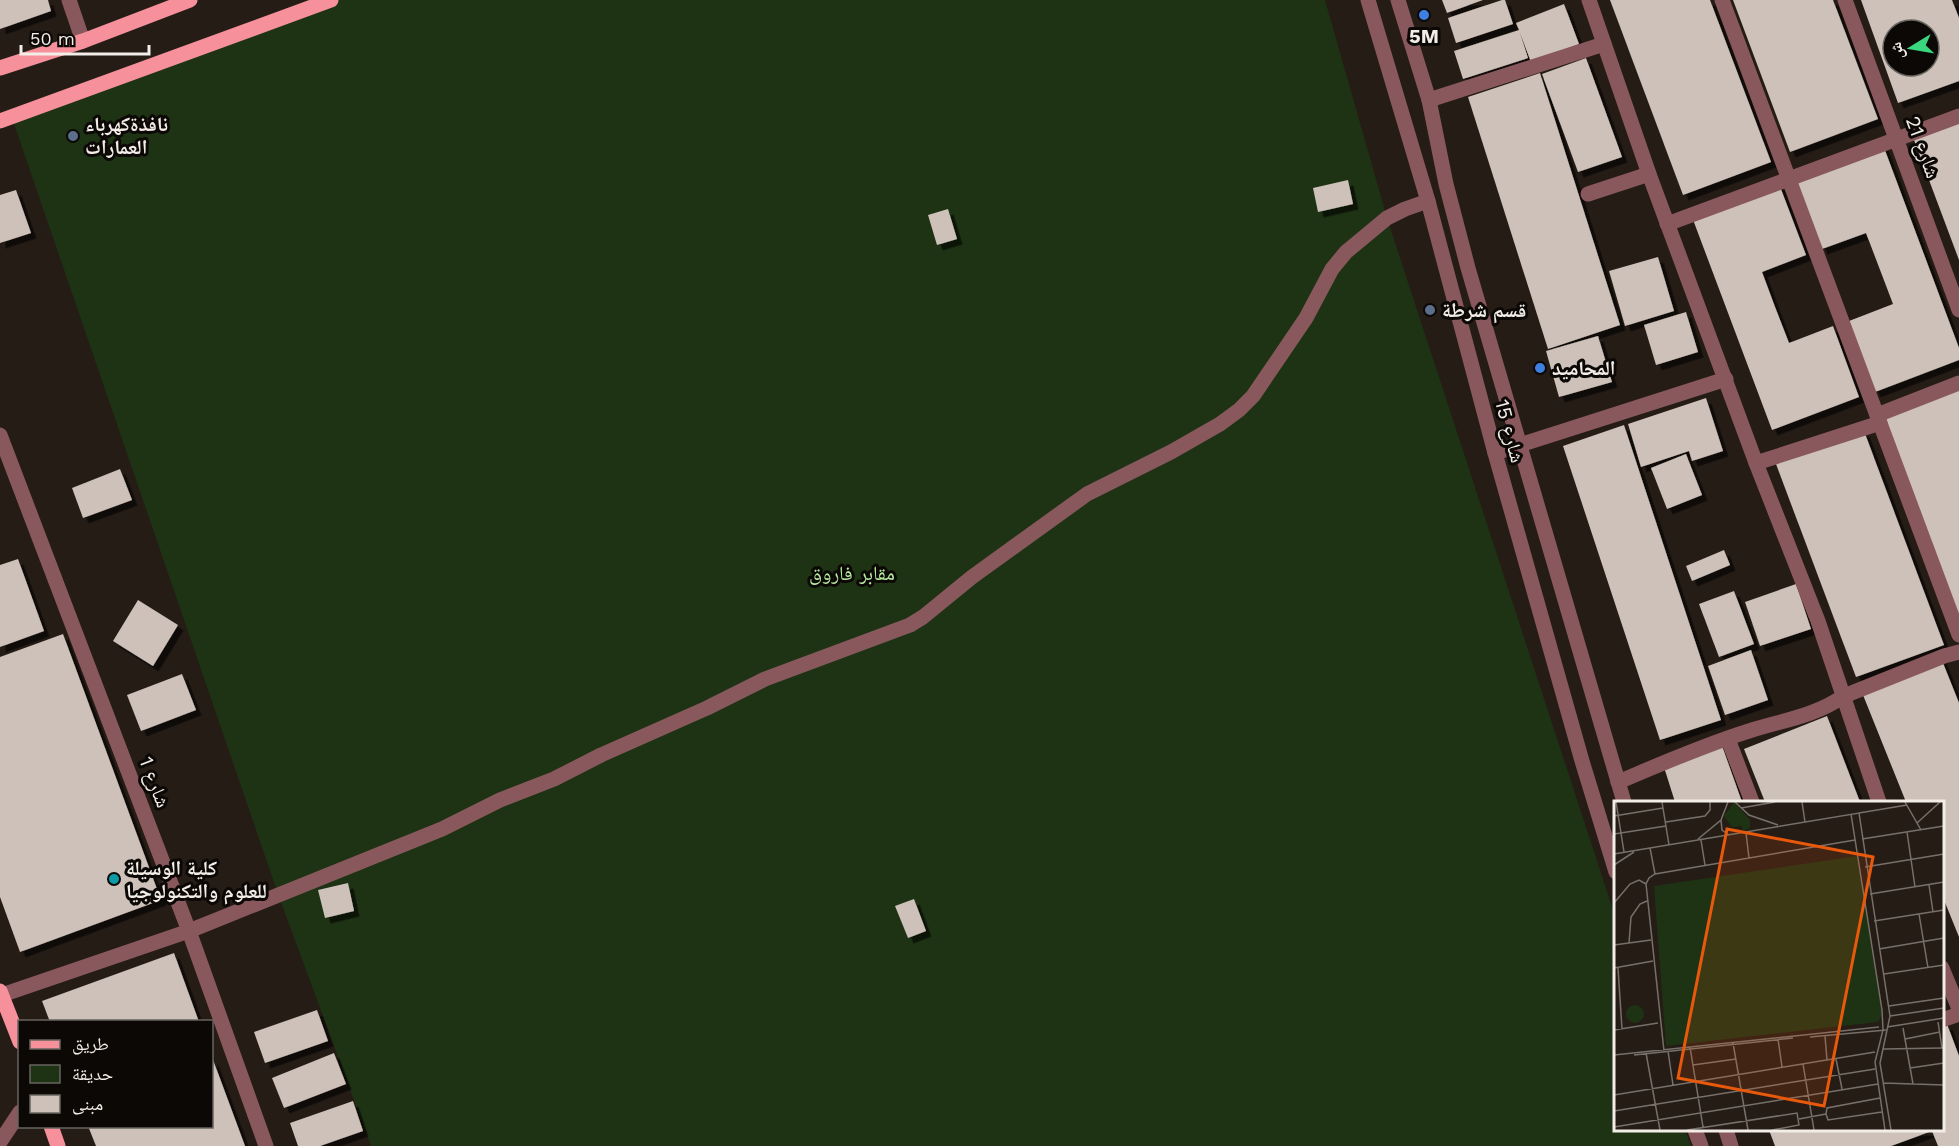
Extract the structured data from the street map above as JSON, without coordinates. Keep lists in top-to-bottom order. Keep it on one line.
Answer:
{"streets":{"street":["شارع 21","شارع 15","شارع 1"]},"parks":["مقابر فاروق"],"places":["5M","نافذةكهرباء العمارات","قسم شرطة","المحاميد","كلية الوسيلة للعلوم والتكنولوجيا"],"legend":["طريق","حديقة","مبنى"],"scale_bar":"50 m","north":"left"}
